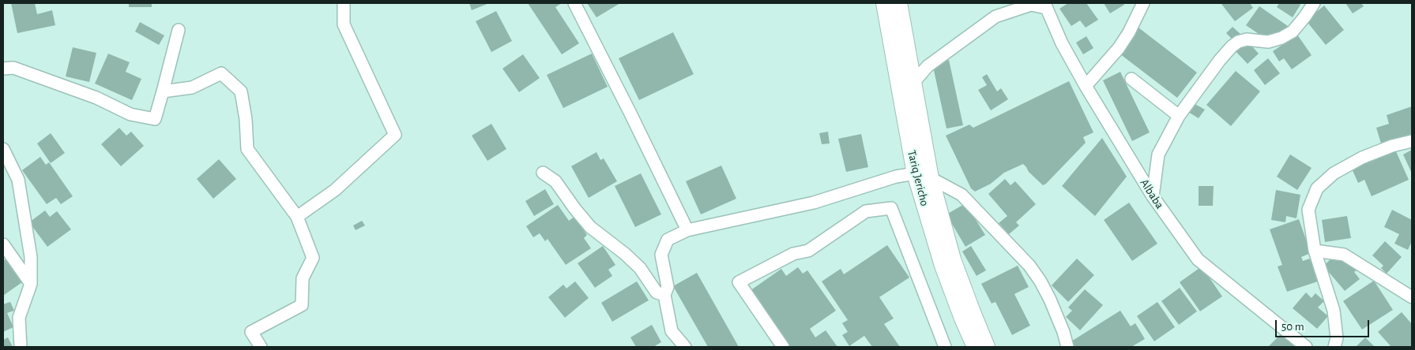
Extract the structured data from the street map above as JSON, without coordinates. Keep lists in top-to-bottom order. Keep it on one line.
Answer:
{"streets":{"main road":["Tariq Jericho"],"street":["Albaba"]},"scale_bar":"50 m"}
